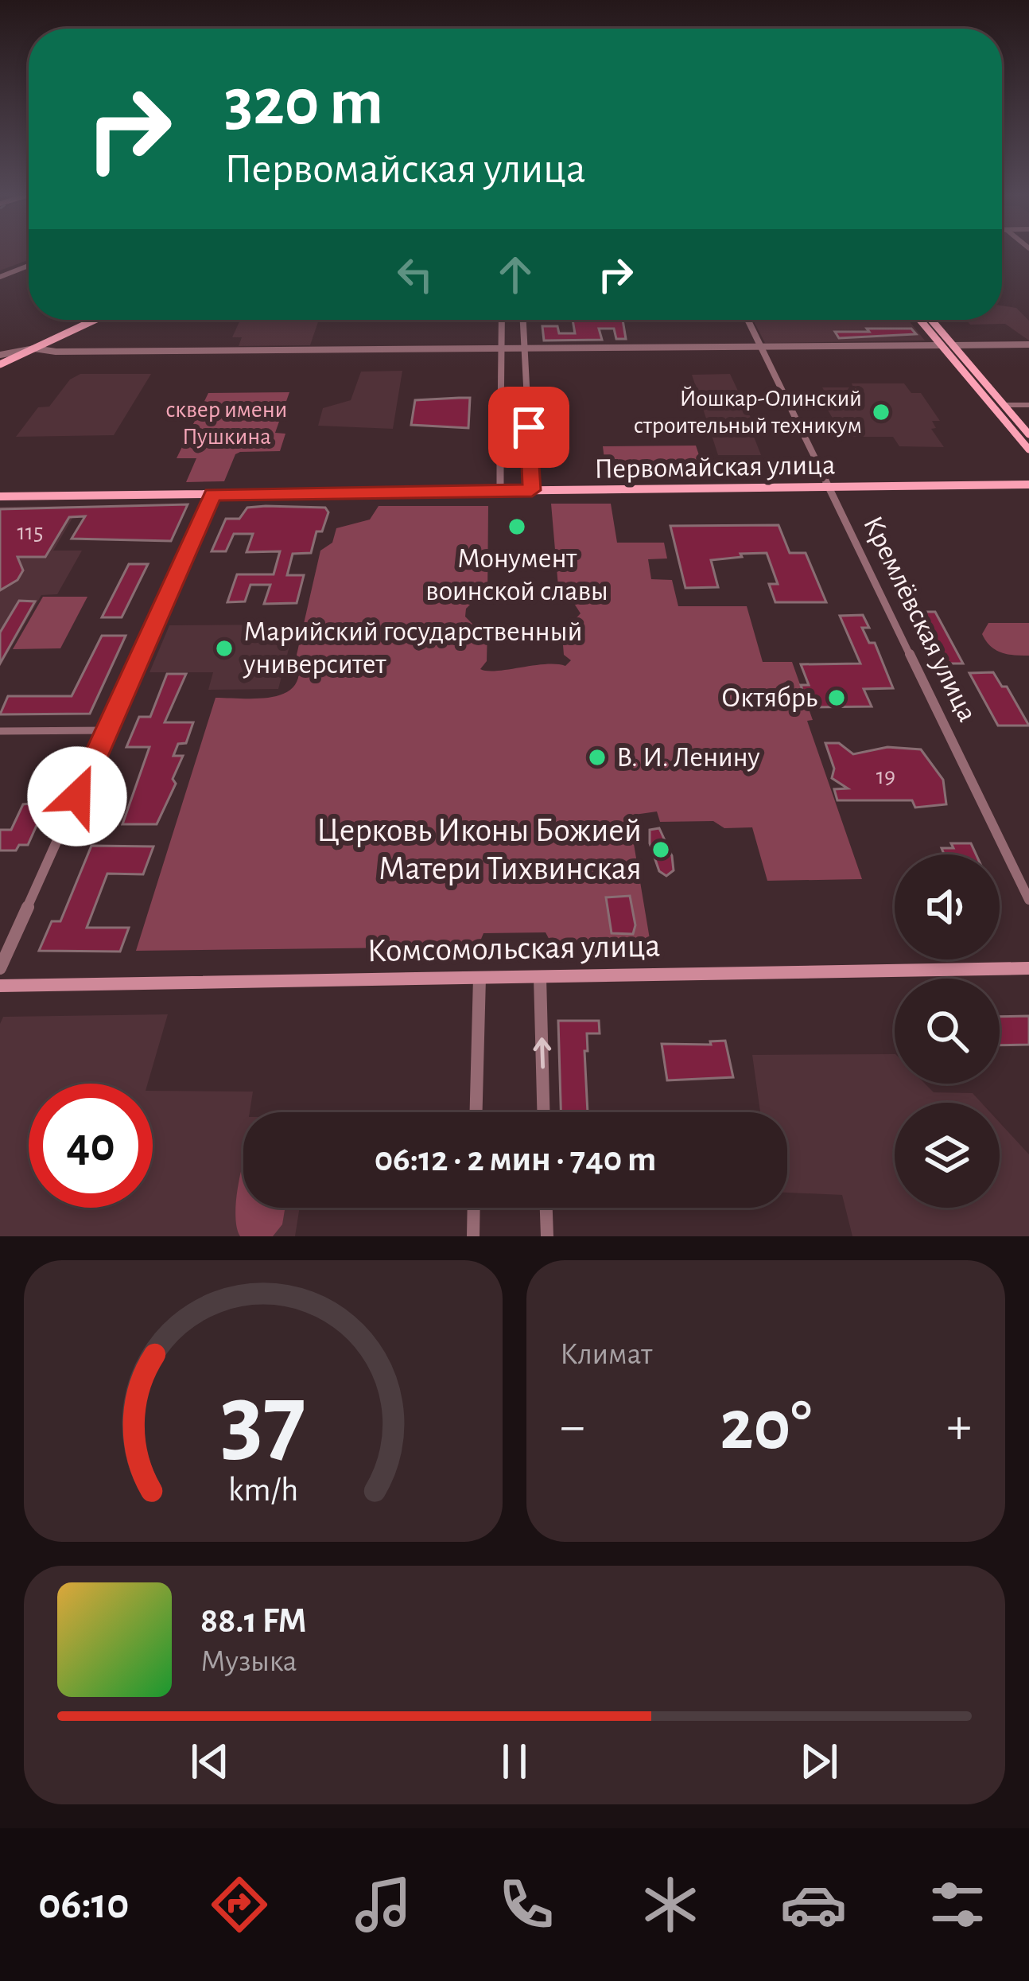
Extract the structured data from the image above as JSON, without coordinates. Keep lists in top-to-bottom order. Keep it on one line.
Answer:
{"streets":{"main road":["Первомайская улица","Комсомольская улица"],"street":["Кремлёвская улица"]},"crossings":[["Первомайская улица","Кремлёвская улица"]],"parks":["сквер имени Пушкина"],"places":["Йошкар-Олинский строительный техникум","Монумент воинской славы","Марийский государственный университет","Октябрь","В. И. Ленину","Церковь Иконы Божией Матери Тихвинская"],"house_numbers":["115","19"],"page":{"turn":["320 m","Первомайская улица"],"limit":"40","trip":"06:12 · 2 мин · 740 m","tile":"Климат","heat":["−","20°","+"],"song":["88.1 FM","Музыка"],"tabs":"06:10","gauge":["37","km/h"]}}
